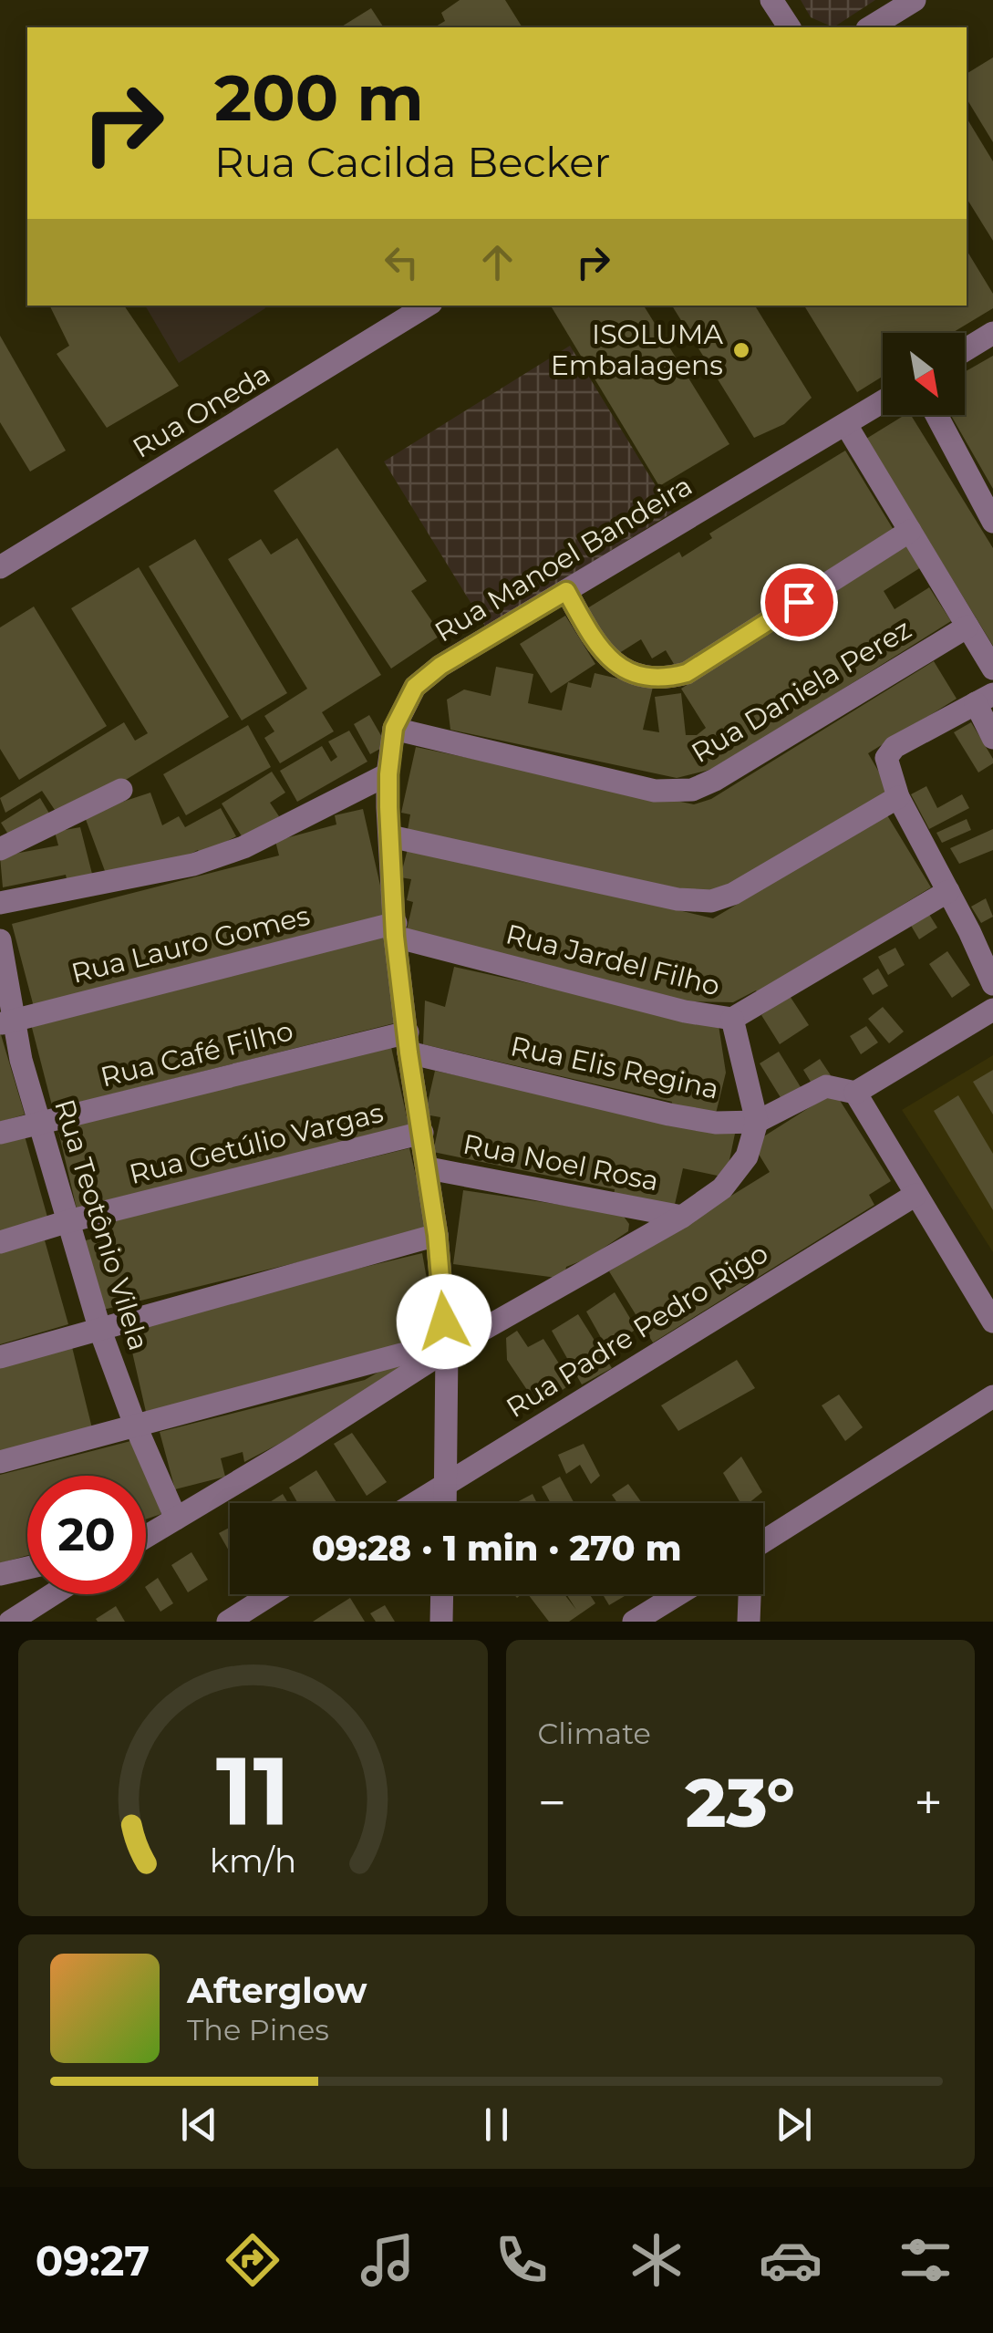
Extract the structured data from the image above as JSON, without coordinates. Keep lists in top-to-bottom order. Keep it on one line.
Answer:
{"streets":{"street":["Rua Oneda","Rua Manoel Bandeira","Rua Daniela Perez","Rua Lauro Gomes","Rua Jardel Filho","Rua Café Filho","Rua Elis Regina","Rua Getúlio Vargas","Rua Noel Rosa","Rua Teotônio Vilela","Rua Padre Pedro Rigo"]},"crossings":[["Rua Manoel Bandeira","Rua Daniela Perez"],["Rua Manoel Bandeira","Rua Lauro Gomes"],["Rua Manoel Bandeira","Rua Jardel Filho"],["Rua Manoel Bandeira","Rua Café Filho"],["Rua Manoel Bandeira","Rua Elis Regina"],["Rua Manoel Bandeira","Rua Getúlio Vargas"],["Rua Manoel Bandeira","Rua Noel Rosa"],["Rua Manoel Bandeira","Rua Padre Pedro Rigo"],["Rua Lauro Gomes","Rua Jardel Filho"],["Rua Lauro Gomes","Rua Teotônio Vilela"],["Rua Café Filho","Rua Elis Regina"],["Rua Café Filho","Rua Teotônio Vilela"],["Rua Getúlio Vargas","Rua Teotônio Vilela"]],"places":["ISOLUMA Embalagens"],"north":"bottom right","page":{"turn":["200 m","Rua Cacilda Becker"],"limit":"20","trip":"09:28 · 1 min · 270 m","tile":"Climate","heat":["−","23°","+"],"song":["Afterglow","The Pines"],"tabs":"09:27","gauge":["11","km/h"]}}
